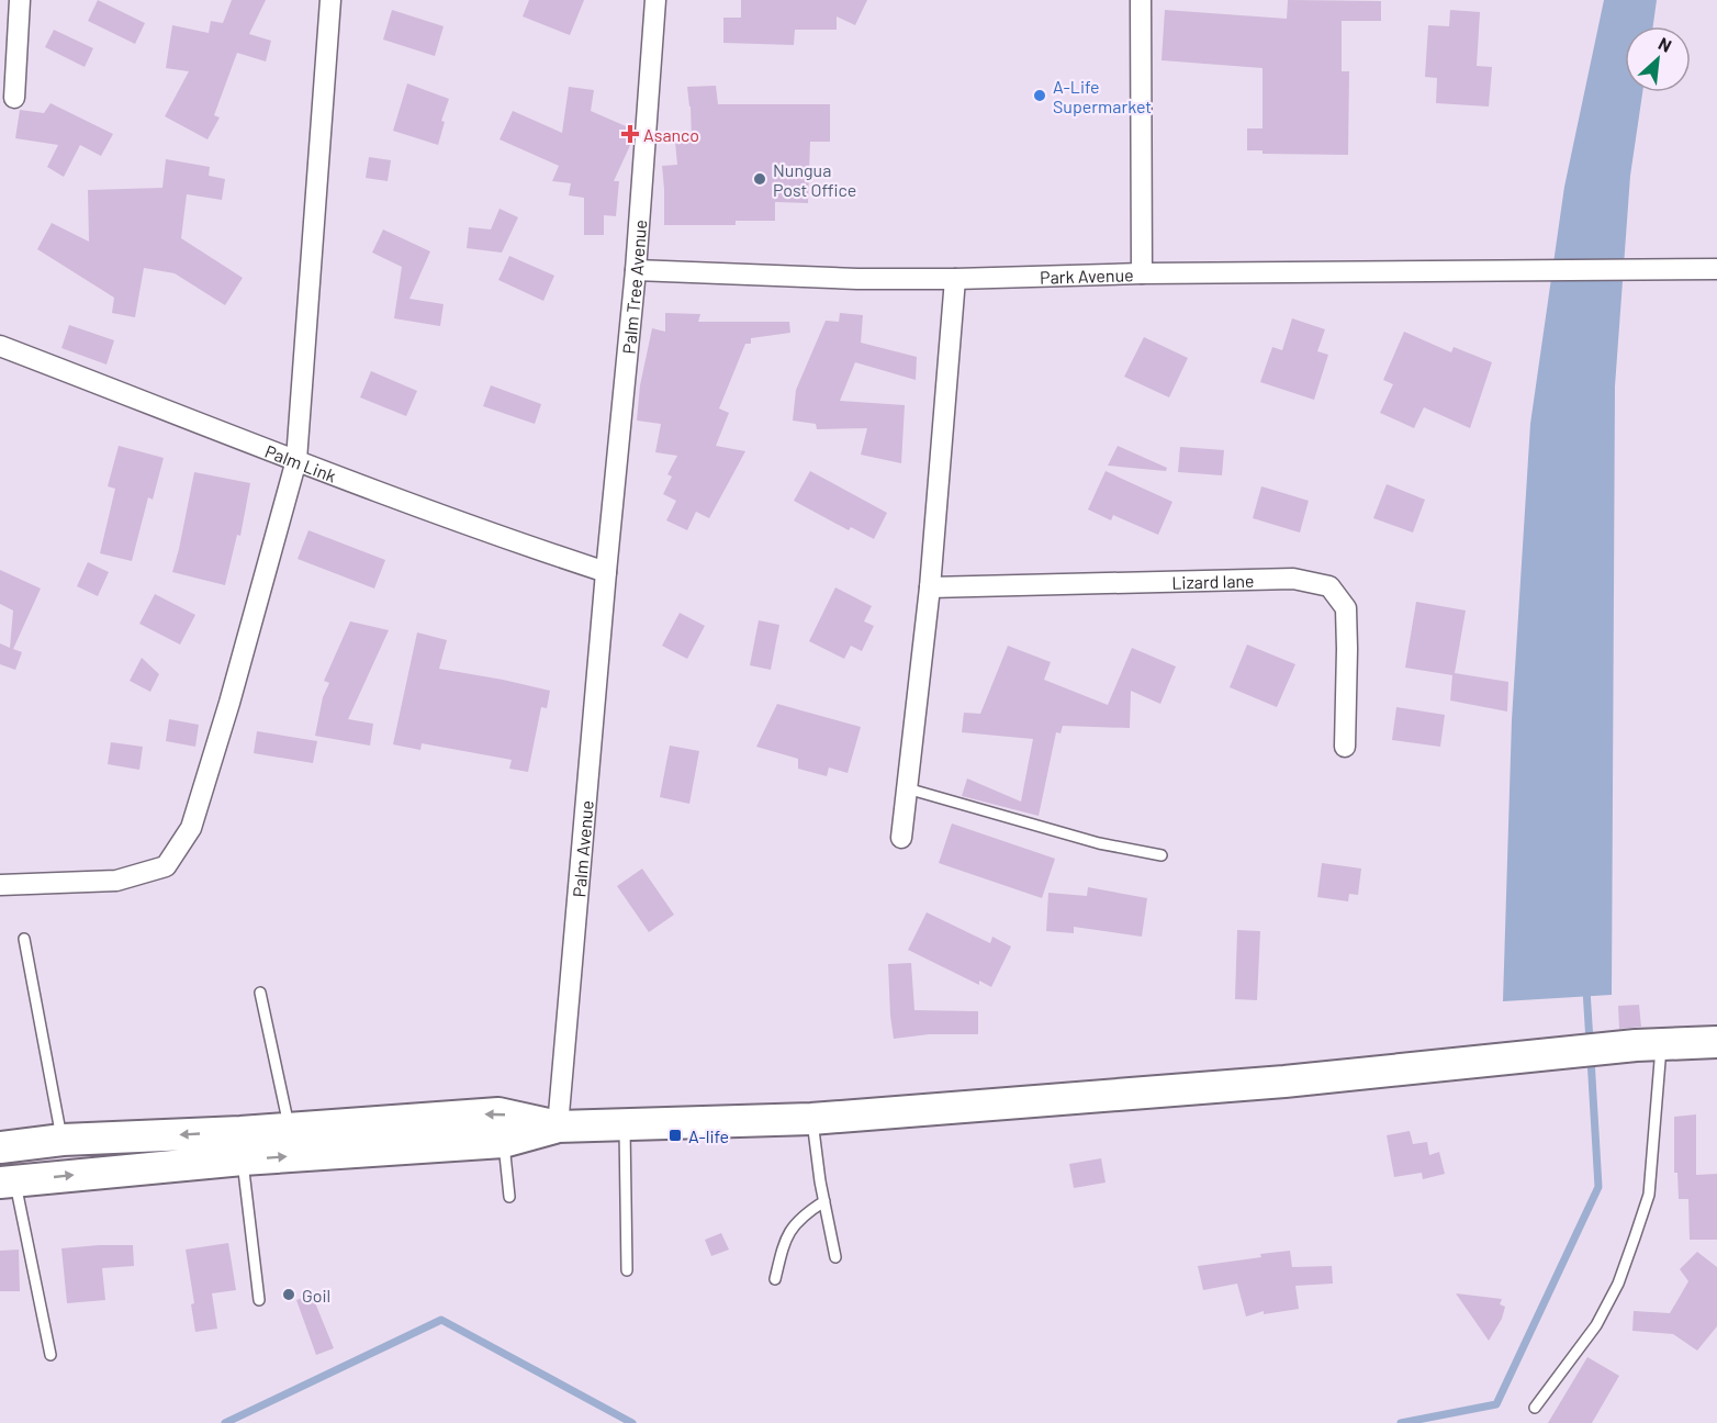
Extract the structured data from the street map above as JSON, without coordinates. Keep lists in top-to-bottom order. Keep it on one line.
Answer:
{"streets":{"street":["Park Avenue","Palm Tree Avenue","Palm Link","Lizard lane","Palm Avenue"]},"crossings":[["Park Avenue","Palm Tree Avenue"],["Palm Tree Avenue","Palm Link"],["Palm Tree Avenue","Palm Avenue"],["Palm Link","Palm Avenue"]],"places":{"other":["A-Life Supermarket","Nungua Post Office","Goil"],"health":["Asanco"],"transit":["A-life"]},"north":"top right"}
